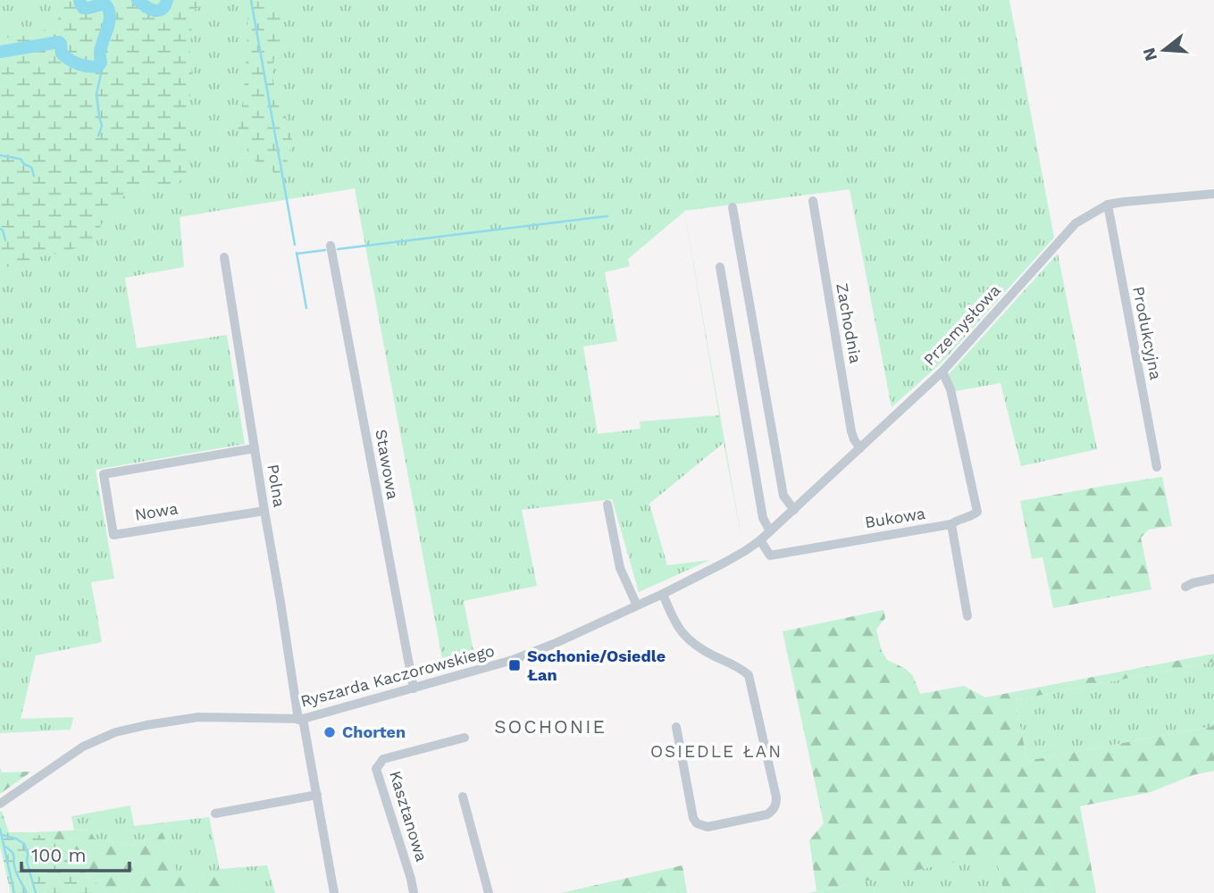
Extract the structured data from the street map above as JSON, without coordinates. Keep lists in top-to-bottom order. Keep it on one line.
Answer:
{"streets":{"street":["Zachodnia","Przemysłowa","Produkcyjna","Stawowa","Polna","Nowa","Bukowa","Ryszarda Kaczorowskiego","Kasztanowa"]},"crossings":[["Zachodnia","Przemysłowa"],["Przemysłowa","Produkcyjna"],["Przemysłowa","Bukowa"],["Przemysłowa","Ryszarda Kaczorowskiego"],["Stawowa","Ryszarda Kaczorowskiego"],["Polna","Nowa"],["Polna","Ryszarda Kaczorowskiego"],["Bukowa","Ryszarda Kaczorowskiego"]],"districts":["SOCHONIE","OSIEDLE ŁAN"],"places":{"transit":["Sochonie/Osiedle Łan"],"other":["Chorten"]},"scale_bar":"100 m","north":"left"}
